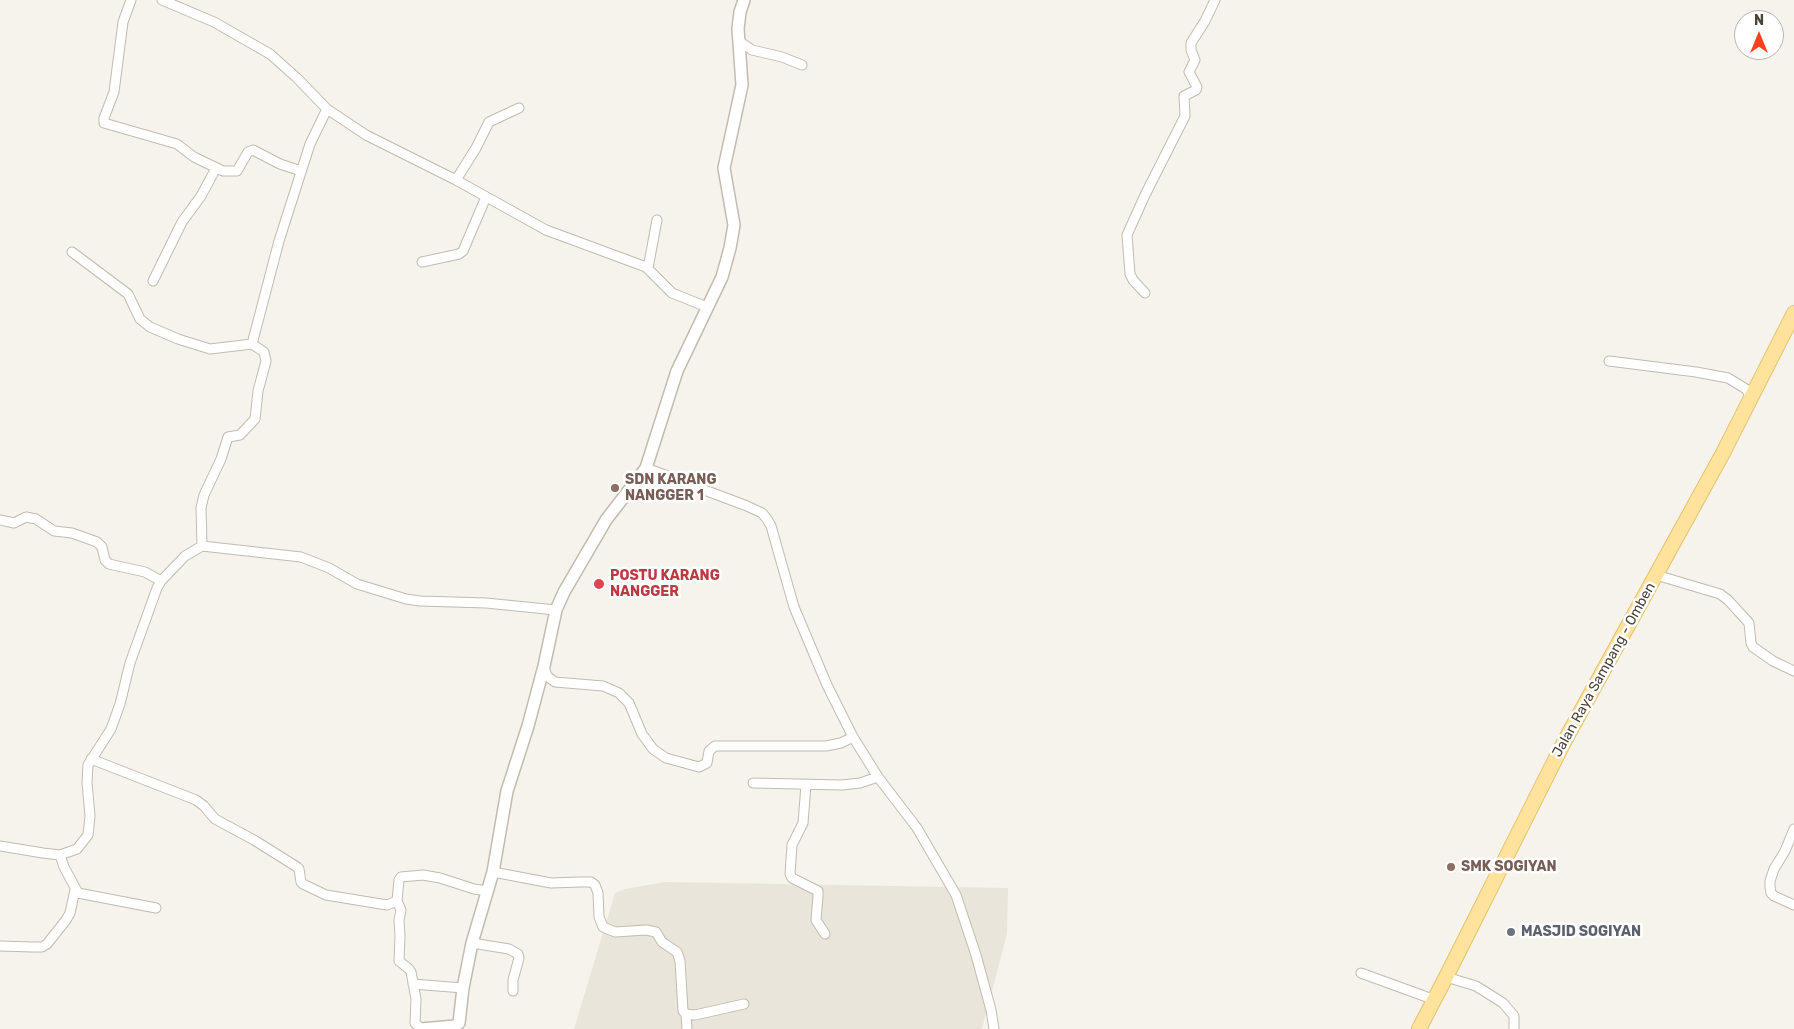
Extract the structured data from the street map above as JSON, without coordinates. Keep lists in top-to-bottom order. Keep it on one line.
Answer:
{"streets":{"main road":["Jalan Raya Sampang - Omben"]},"places":["SDN KARANG NANGGER 1","POSTU KARANG NANGGER","SMK SOGIYAN","MASJID SOGIYAN"],"north":"top"}
